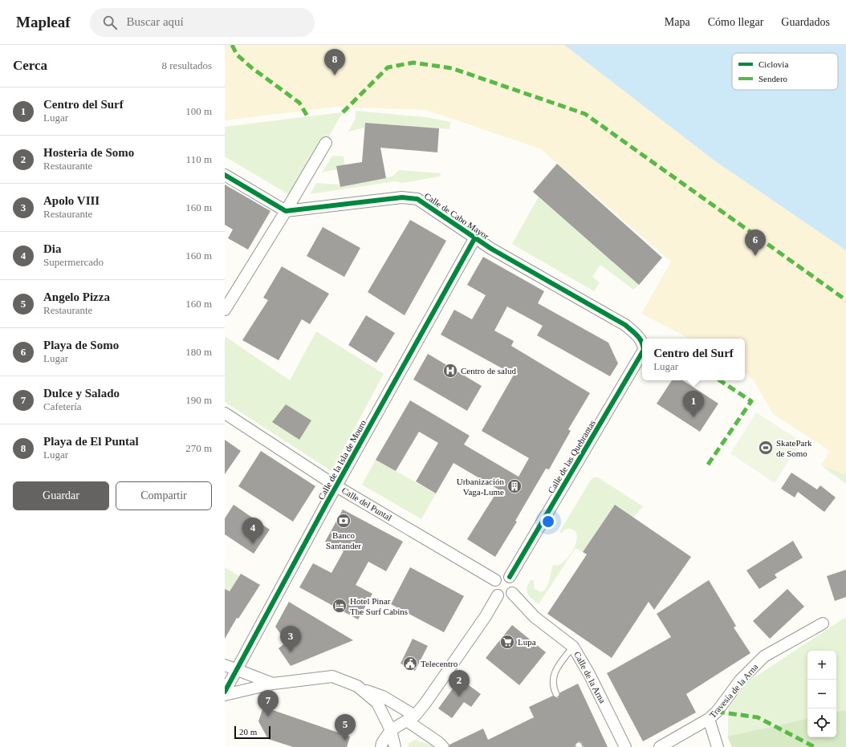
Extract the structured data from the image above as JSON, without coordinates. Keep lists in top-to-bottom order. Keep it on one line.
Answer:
{"streets":{"street":["Calle de Cabo Mayor","Calle de las Quebrantas","Calle de la Isla de Mouro","Calle del Puntal","Calle de la Arna","Travesía de la Arna"]},"crossings":[["Calle de Cabo Mayor","Calle de la Isla de Mouro"],["Calle de las Quebrantas","Calle del Puntal"],["Calle de las Quebrantas","Calle de la Arna"],["Calle de la Isla de Mouro","Calle del Puntal"],["Calle del Puntal","Calle de la Arna"]],"places":{"hospital":["Centro de salud"],"sports":["SkatePark de Somo"],"building":["Urbanización Vaga-Lume"],"bank":["Banco Santander"],"hotel":["Hotel Pinar The Surf Cabins"],"supermarket":["Lupa"],"public building":["Telecentro"]},"legend":["Ciclovía","Sendero"],"scale_bar":"20 m","page":{"header":"Mapleaf","search":"Buscar aquí","nav":["Mapa","Cómo llegar","Guardados"],"heading":["Cerca","8 resultados"],"pins":["8","6","1","4","3","2","7","5"],"list":[{"mark":"1","name":"Centro del Surf","note":"Lugar","value":"100 m"},{"mark":"2","name":"Hosteria de Somo","note":"Restaurante","value":"110 m"},{"mark":"3","name":"Apolo VIII","note":"Restaurante","value":"160 m"},{"mark":"4","name":"Dia","note":"Supermercado","value":"160 m"},{"mark":"5","name":"Angelo Pizza","note":"Restaurante","value":"160 m"},{"mark":"6","name":"Playa de Somo","note":"Lugar","value":"180 m"},{"mark":"7","name":"Dulce y Salado","note":"Cafetería","value":"190 m"},{"mark":"8","name":"Playa de El Puntal","note":"Lugar","value":"270 m"}],"popup":["Centro del Surf","Lugar"],"buttons":["Guardar","Compartir"],"map_buttons":["+","−"],"scale":"20 m"}}
